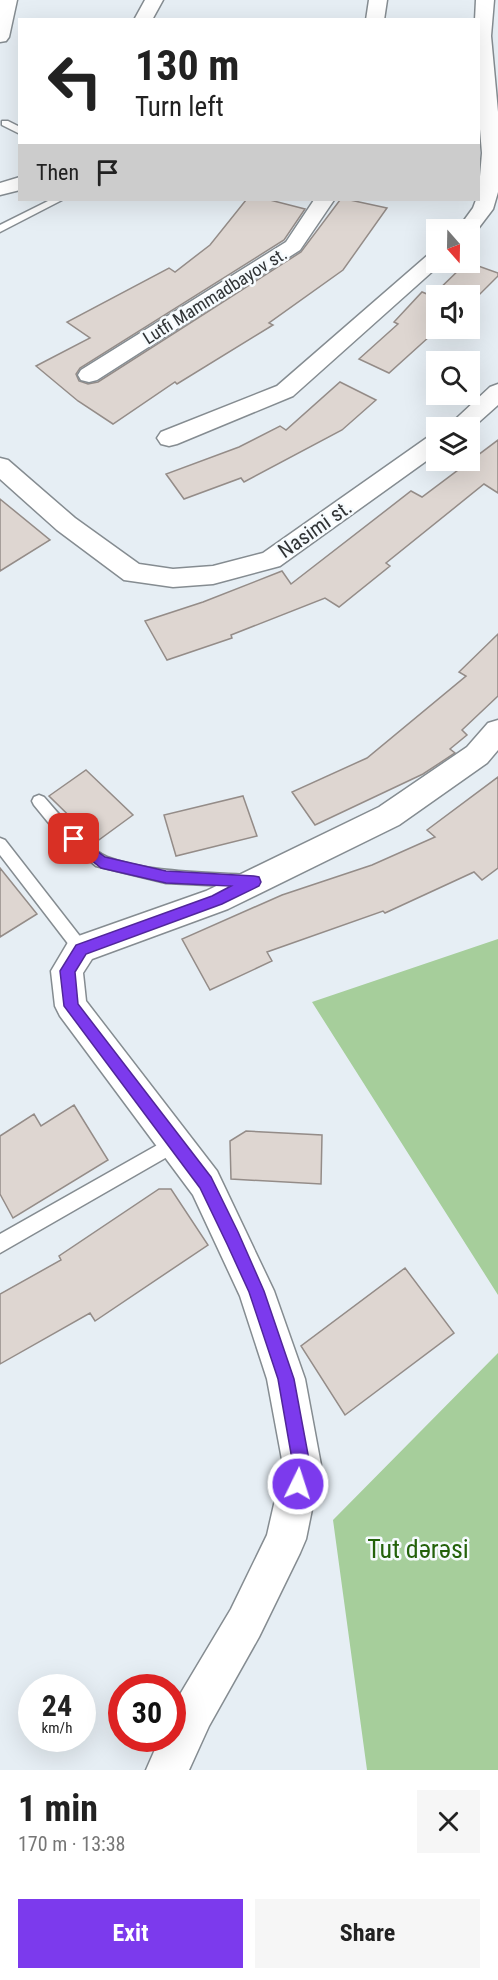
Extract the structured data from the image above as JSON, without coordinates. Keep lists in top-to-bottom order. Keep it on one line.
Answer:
{"streets":{"street":["Lutfi Mammadbayov st.","Nasimi st."]},"parks":["Tut dərəsi"],"north":"bottom","page":{"turn":["130 m","Turn left"],"then":"Then","speed":"24 km/h","limit":"30","heading":["1 min","170 m · 13:38"],"buttons":["Exit","Share"]}}
